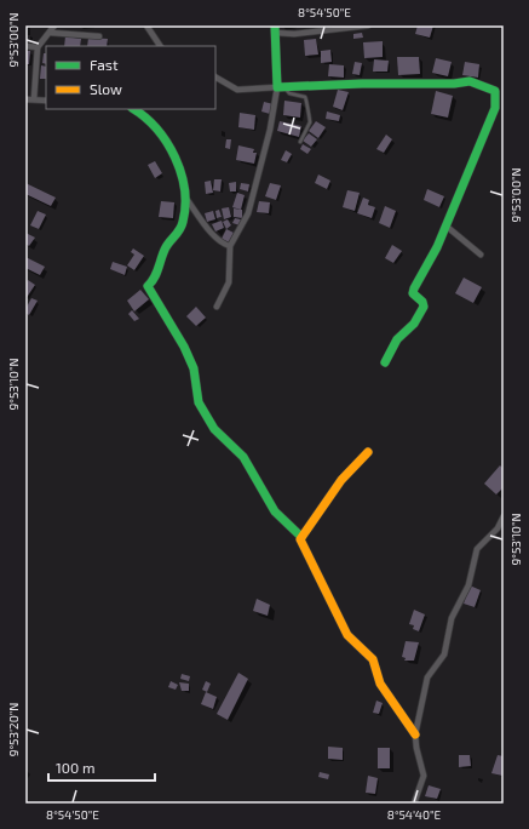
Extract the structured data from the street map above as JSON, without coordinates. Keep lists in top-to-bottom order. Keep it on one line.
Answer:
{"legend":["Fast","Slow"],"scale_bar":"100 m","coordinates":["8°54'50\"E","9°53'00\"N","9°53'10\"N","9°53'20\"N","8°54'40\"E"]}
